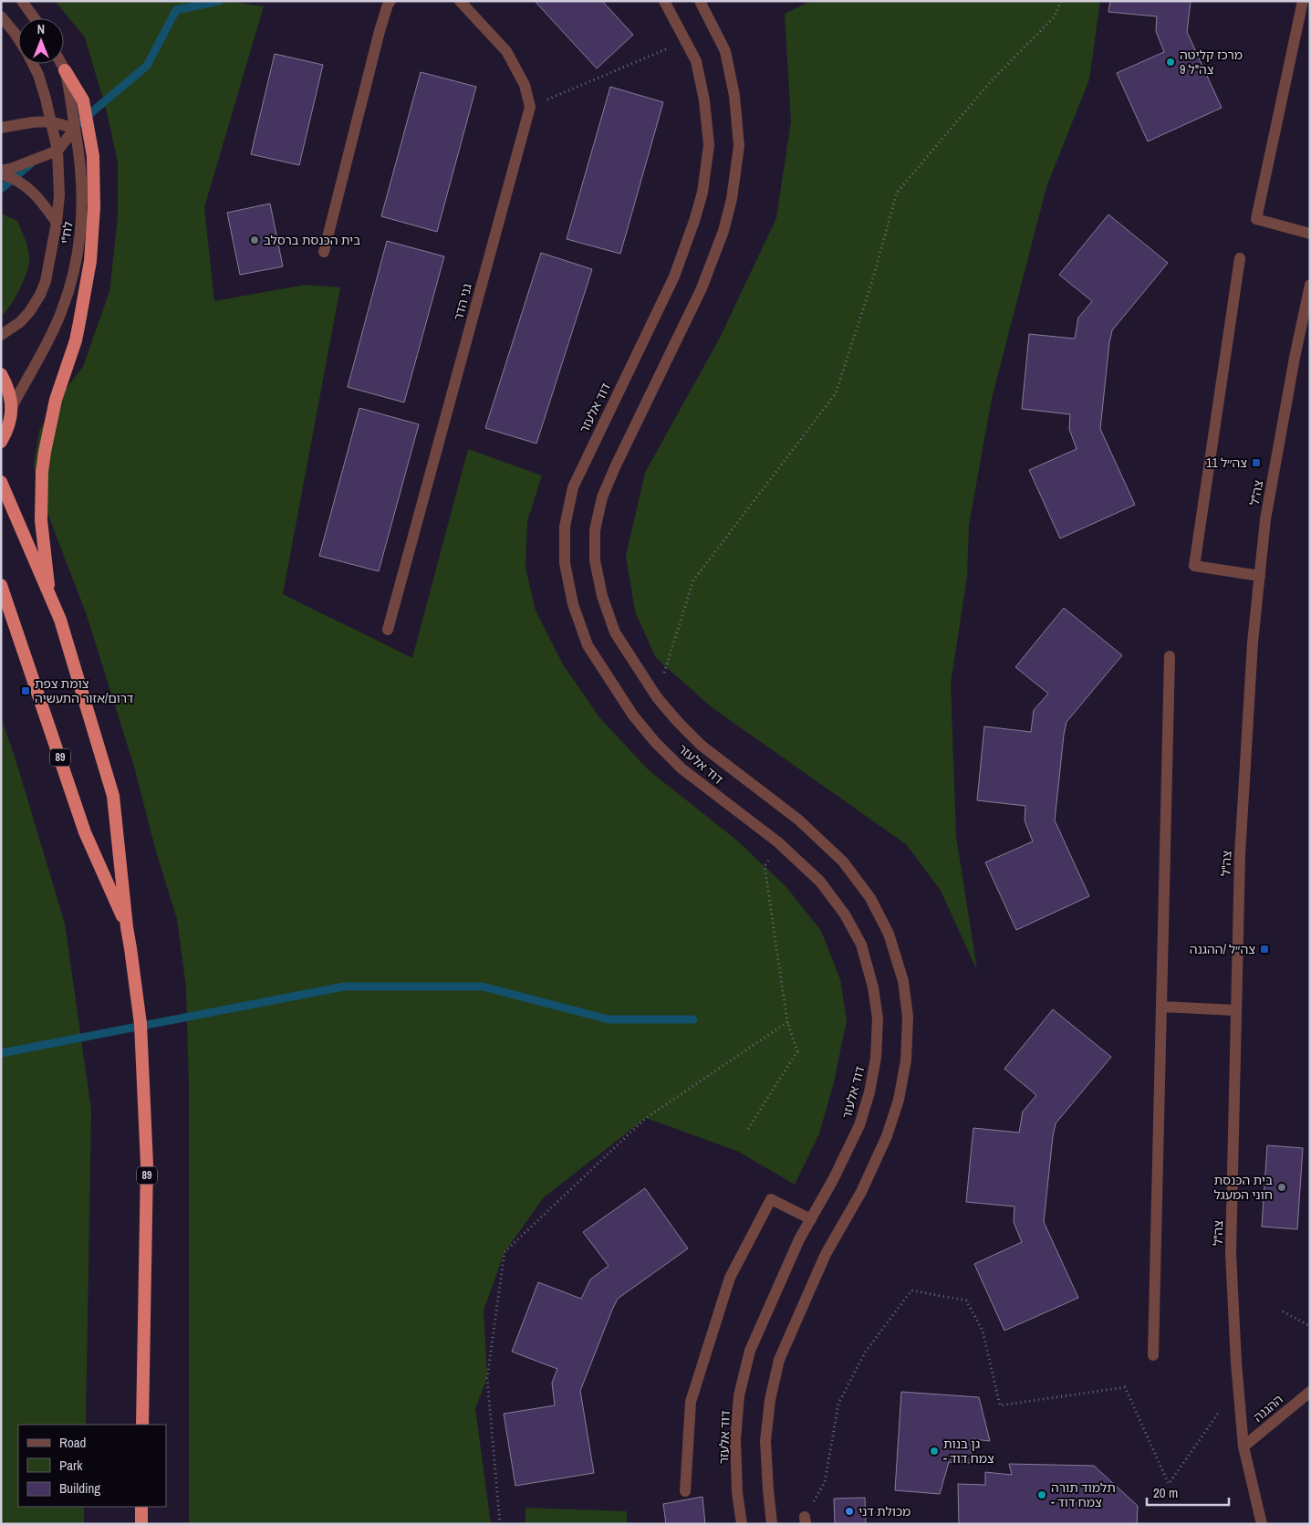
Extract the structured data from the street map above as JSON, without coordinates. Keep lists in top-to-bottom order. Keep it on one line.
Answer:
{"streets":{"highway":["89"],"street":["לח\"י","גני הדר","דוד אלעזר","צה\"ל","ההגנה"]},"crossings":[["צה\"ל","ההגנה"]],"places":{"other":["מרכז קליטה צה\"ל 9","בית הכנסת ברסלב","בית הכנסת חוני המעגל","גן בנות - צמח דוד","תלמוד תורה - צמח דוד","מכולת דני"],"transit":["צה״ל 11","צומת צפת דרום/אזור התעשיה","צה״ל /ההגנה"]},"legend":["Road","Park","Building"],"scale_bar":"20 m","north":"top"}
